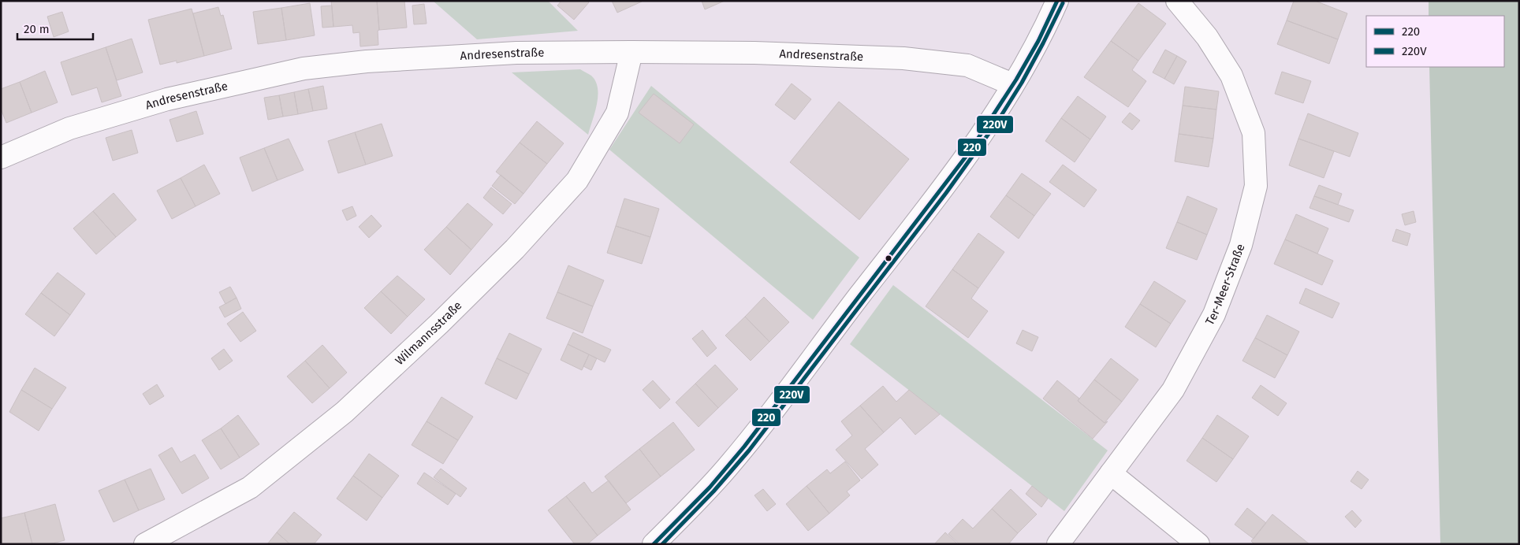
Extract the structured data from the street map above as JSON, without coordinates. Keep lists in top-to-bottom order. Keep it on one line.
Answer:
{"streets":{"street":["Andresenstraße","Ter-Meer-Straße","Wilmannsstraße"]},"crossings":[["Andresenstraße","Wilmannsstraße"]],"lines":["transit line 220","transit line 220V"],"legend":["220","220V"],"scale_bar":"20 m"}
